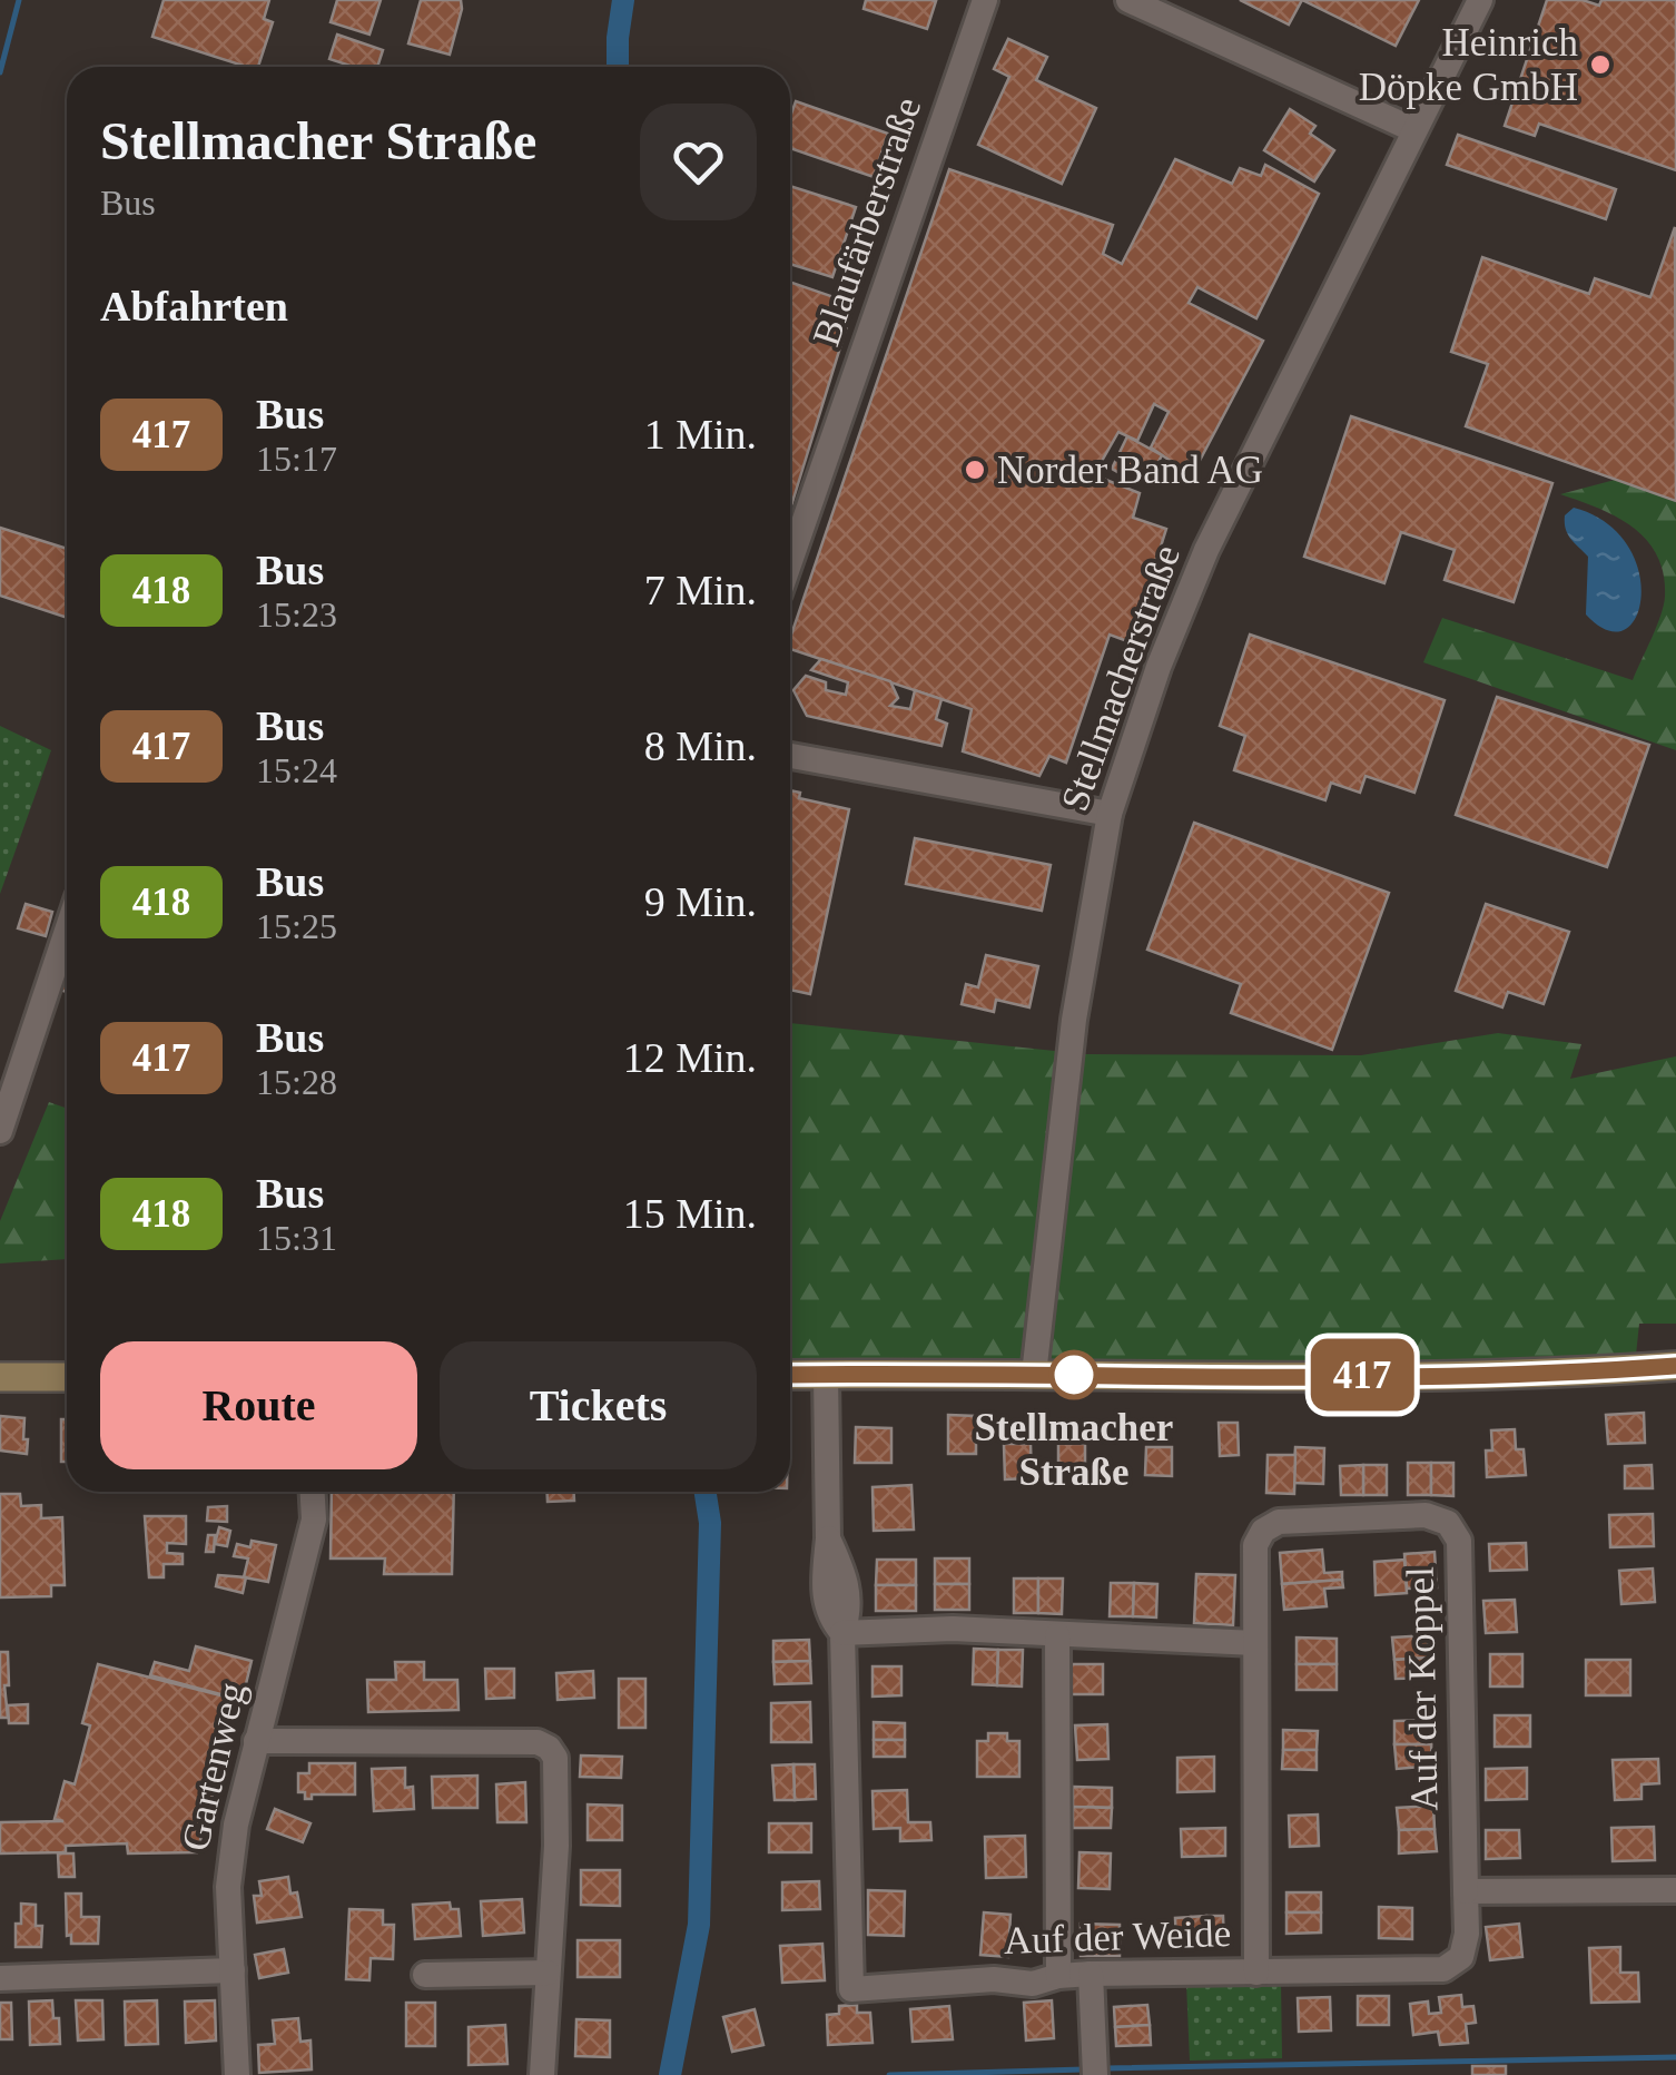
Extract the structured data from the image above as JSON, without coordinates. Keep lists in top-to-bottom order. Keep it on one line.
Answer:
{"streets":{"street":["Blaufärberstraße","Stellmacherstraße","Auf der Koppel","Gartenweg","Auf der Weide"]},"crossings":[["Auf der Koppel","Auf der Weide"]],"places":["Heinrich Döpke GmbH","Norder Band AG","Stellmacher Straße"],"lines":["bus line 417"],"page":{"on_map":"417","heading":[["Stellmacher Straße","Bus"],"Abfahrten"],"list":[{"mark":"417","name":"Bus","note":"15:17","value":"1 Min."},{"mark":"418","name":"Bus","note":"15:23","value":"7 Min."},{"mark":"417","name":"Bus","note":"15:24","value":"8 Min."},{"mark":"418","name":"Bus","note":"15:25","value":"9 Min."},{"mark":"417","name":"Bus","note":"15:28","value":"12 Min."},{"mark":"418","name":"Bus","note":"15:31","value":"15 Min."}],"buttons":["Route","Tickets"]}}
